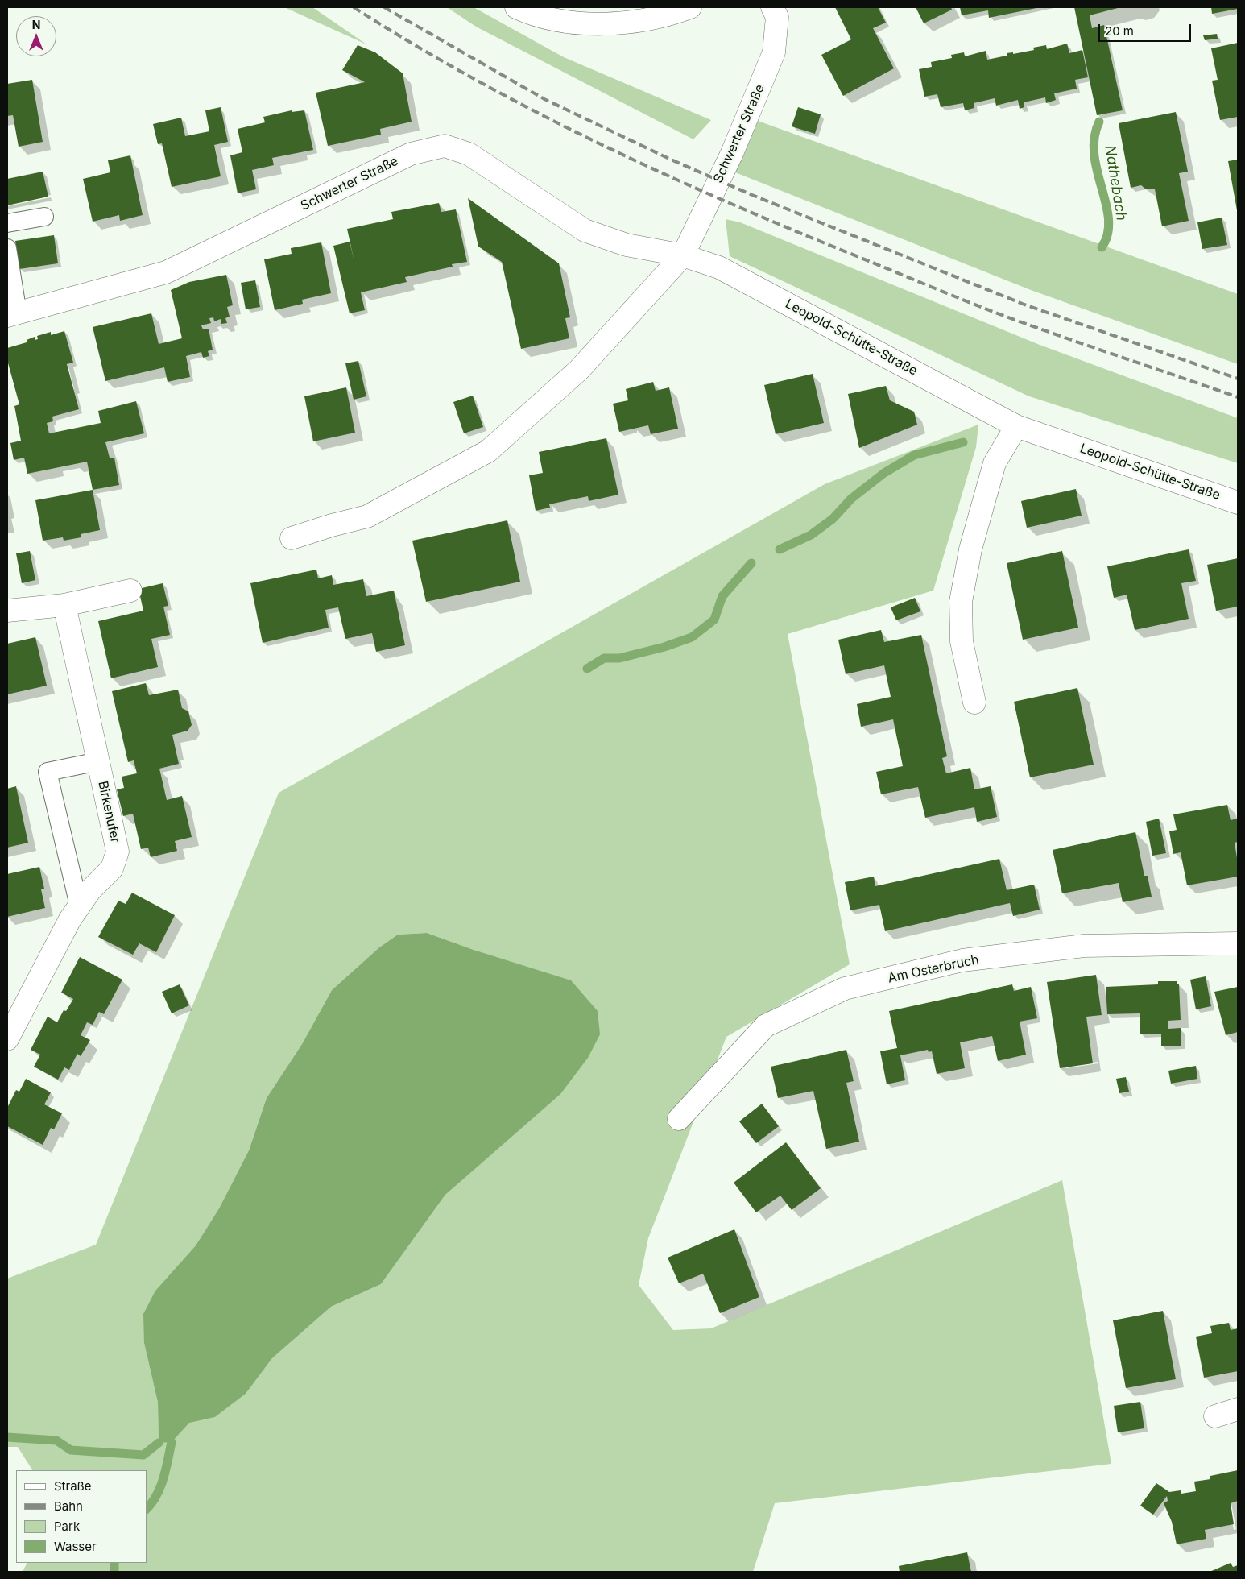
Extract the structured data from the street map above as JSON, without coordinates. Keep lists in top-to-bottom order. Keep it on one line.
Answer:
{"streets":{"street":["Schwerter Straße","Leopold-Schütte-Straße","Birkenufer","Am Osterbruch"]},"crossings":[["Schwerter Straße","Leopold-Schütte-Straße"]],"water":["Nathebach"],"legend":["Straße","Bahn","Park","Wasser"],"scale_bar":"20 m","north":"top"}
